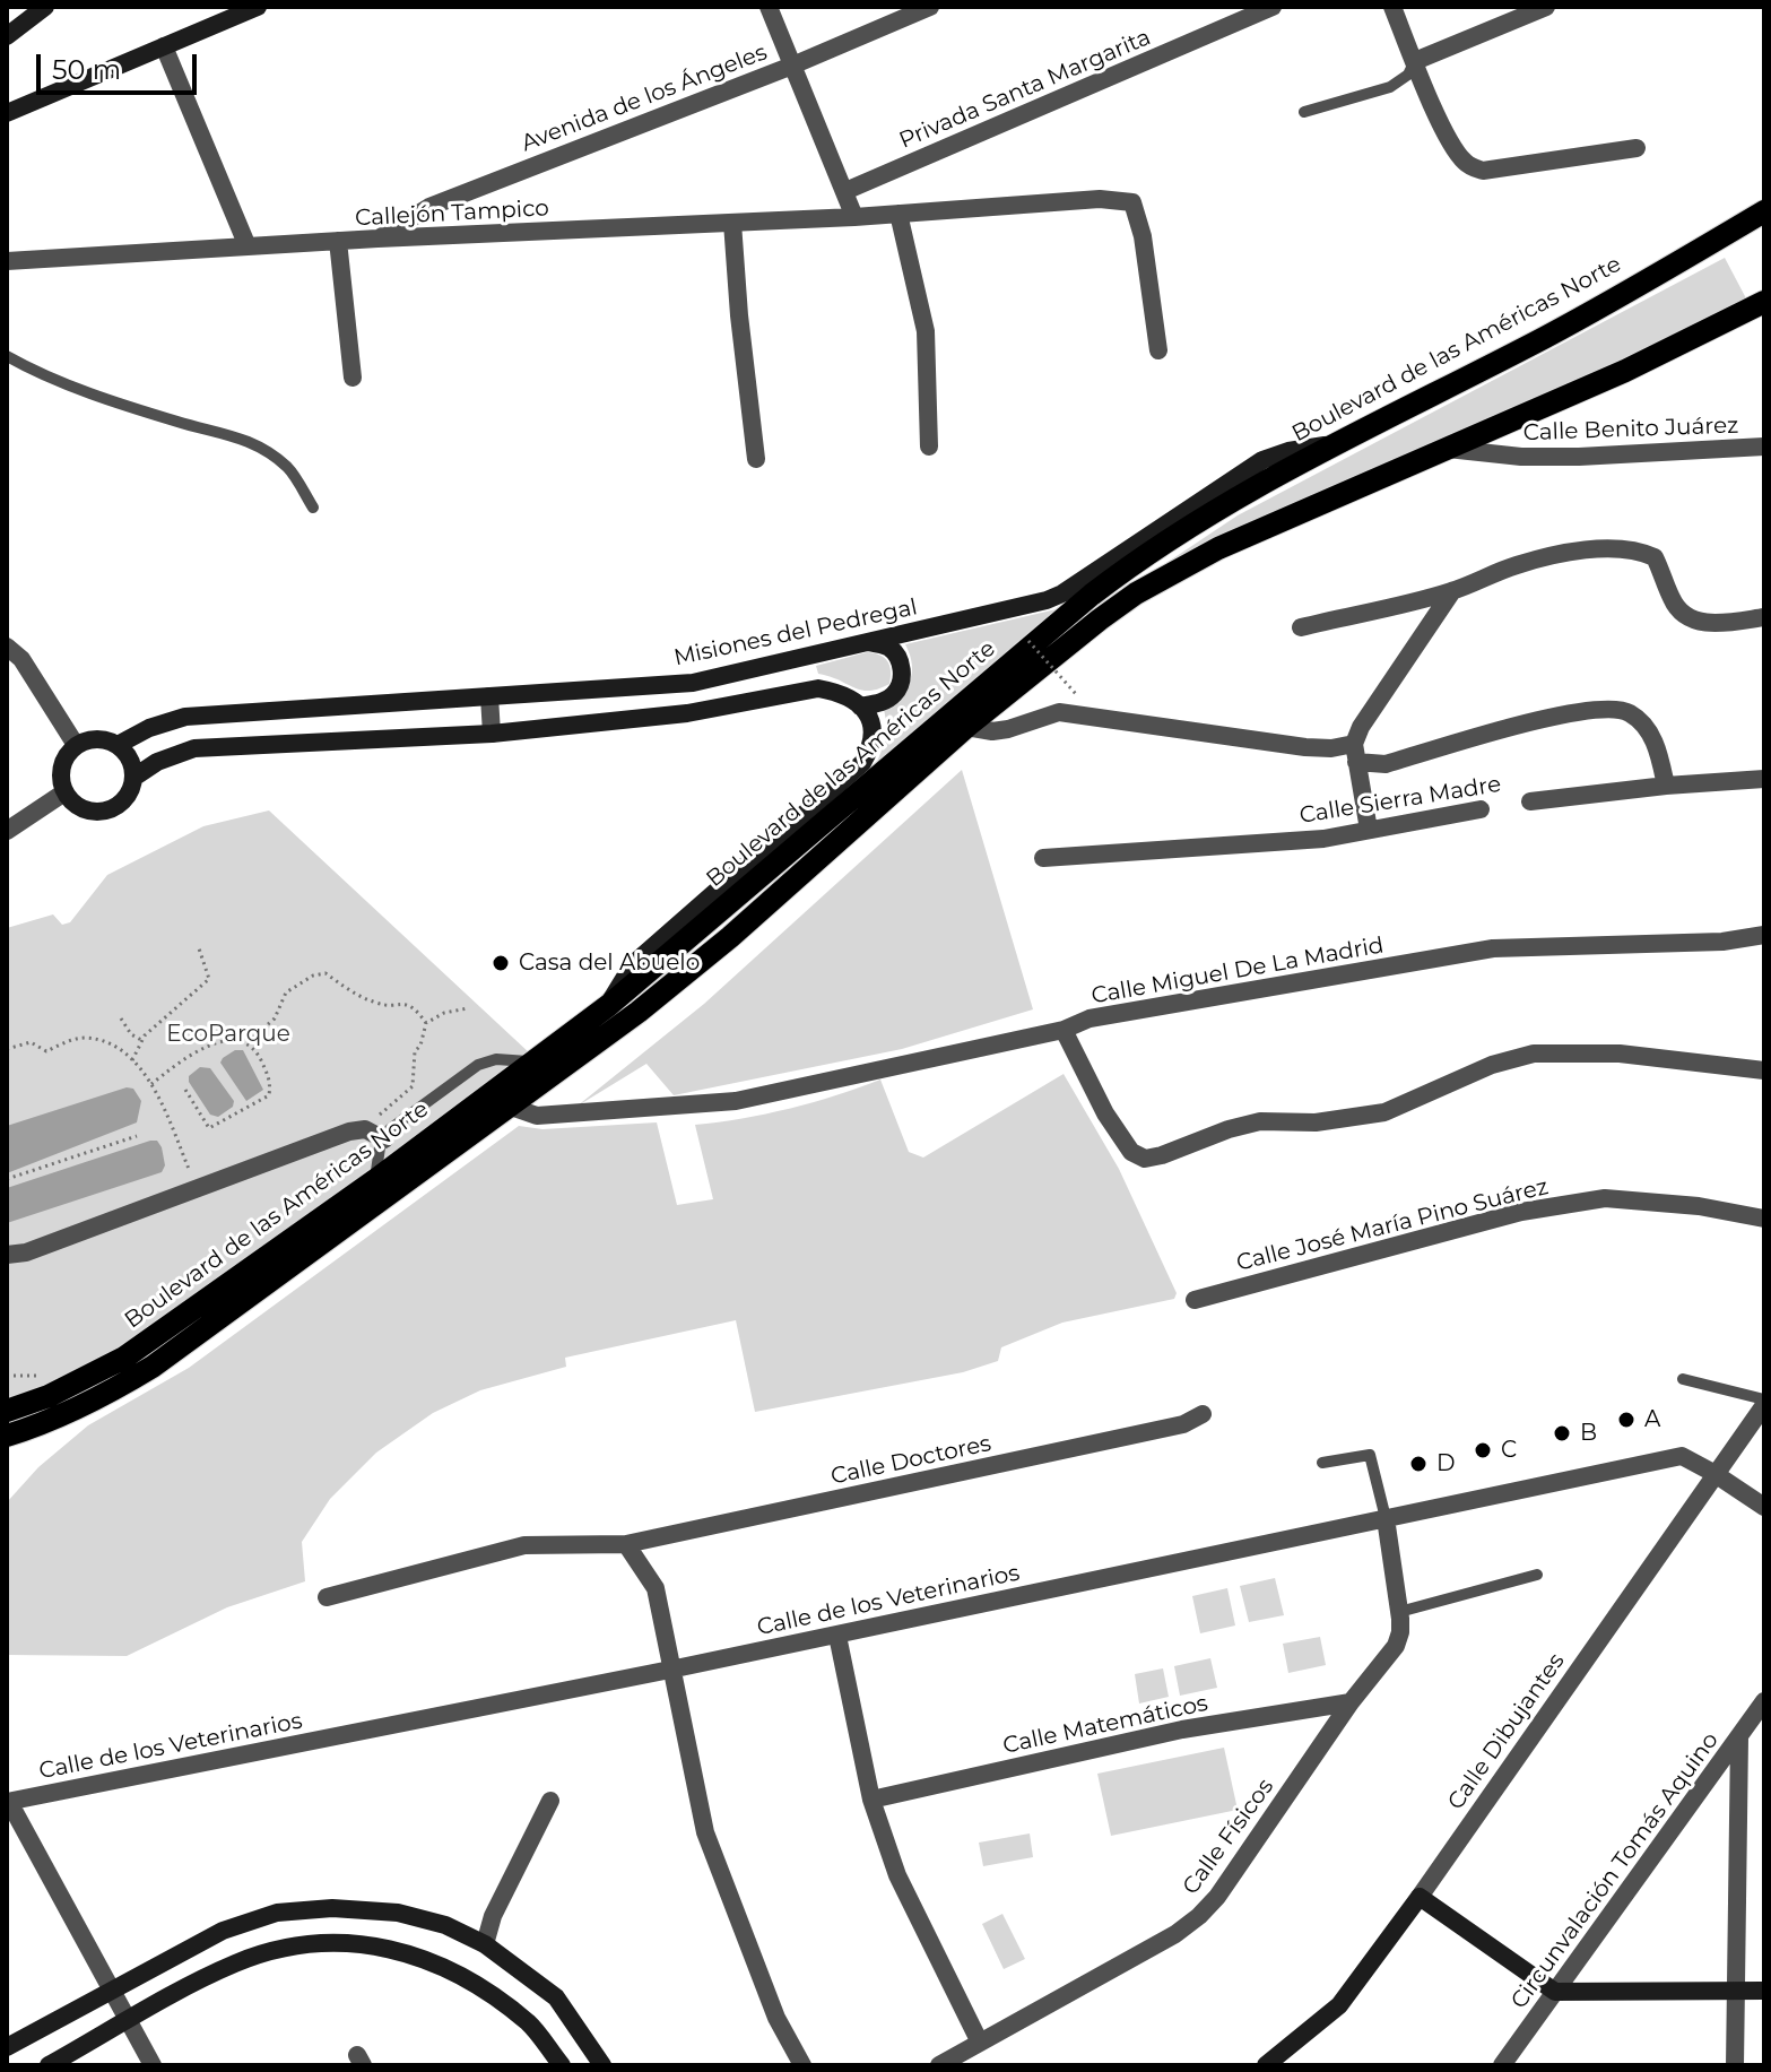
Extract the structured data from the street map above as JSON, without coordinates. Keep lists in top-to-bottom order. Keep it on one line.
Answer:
{"streets":{"main road":["Boulevard de las Américas Norte"],"street":["Privada Santa Margarita","Avenida de los Ángeles","Callejón Tampico","Calle Benito Juárez","Misiones del Pedregal","Calle Sierra Madre","Calle Miguel De La Madrid","Calle José María Pino Suárez","Calle Doctores","Calle de los Veterinarios","Calle Matemáticos","Calle Dibujantes","Calle Físicos","Circunvalación Tomás Aquino"]},"crossings":[["Avenida de los Ángeles","Callejón Tampico"],["Boulevard de las Américas Norte","Calle Benito Juárez"],["Boulevard de las Américas Norte","Misiones del Pedregal"],["Boulevard de las Américas Norte","Calle Miguel De La Madrid"],["Calle de los Veterinarios","Calle Dibujantes"],["Calle de los Veterinarios","Calle Físicos"],["Calle Matemáticos","Calle Físicos"]],"parks":["EcoParque"],"places":["Casa del Abuelo","A","B","C","D"],"scale_bar":"50 m"}
